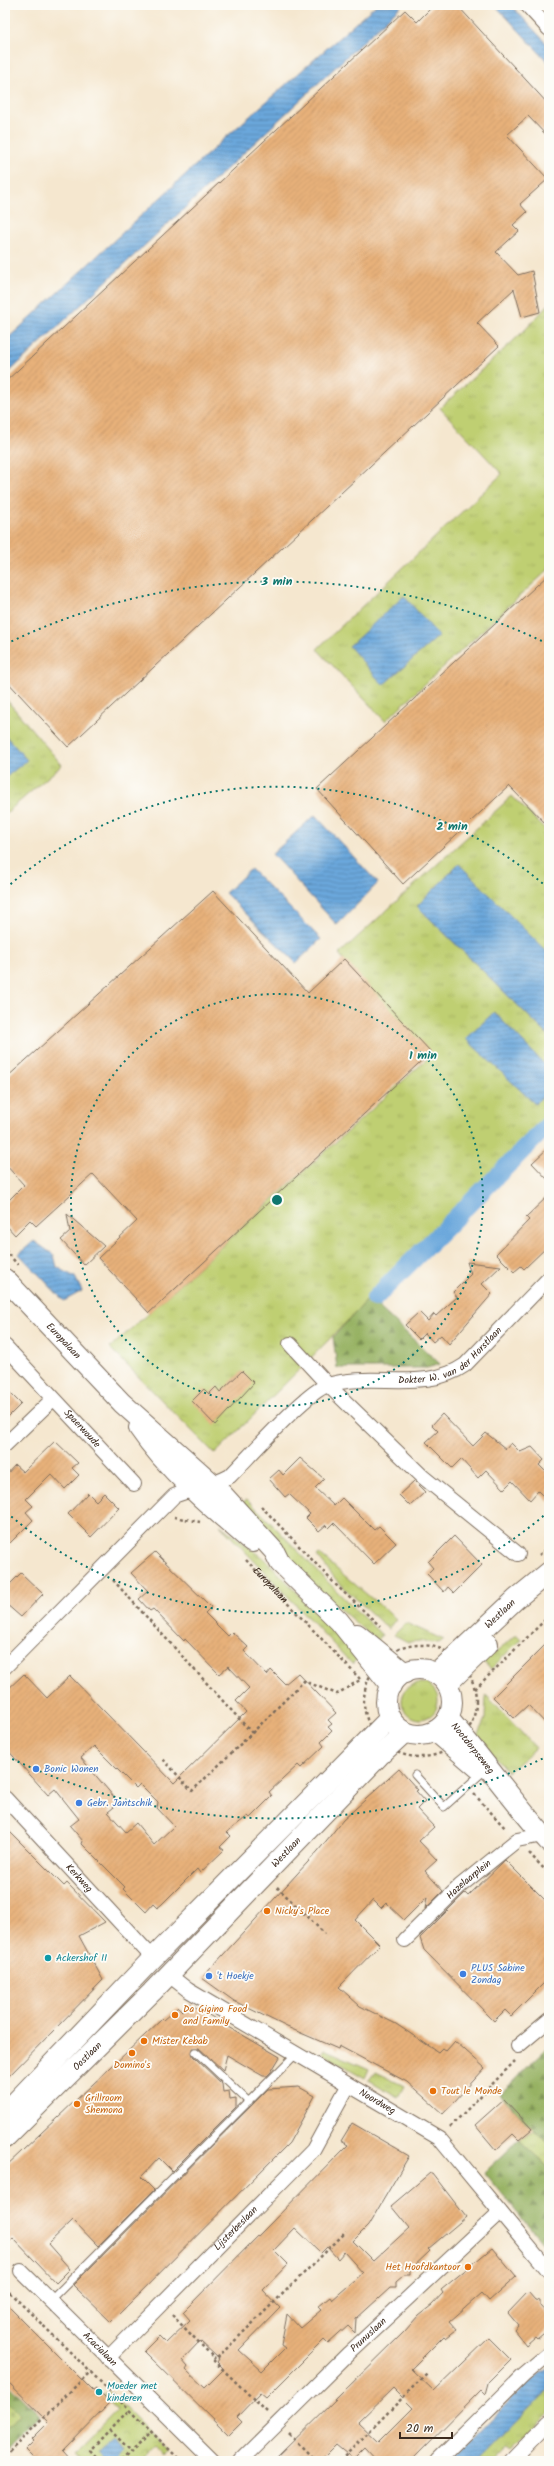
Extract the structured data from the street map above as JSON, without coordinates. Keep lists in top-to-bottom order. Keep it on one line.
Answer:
{"streets":{"main road":["Europalaan","Westlaan","Nootdorpseweg","Oostlaan"],"street":["Dokter W. van der Horstlaan","Spaerwoude","Kerkweg","Hazelaarplein","Noordweg","Lijsterbeslaan","Prunuslaan","Acacialaan"]},"crossings":[["Europalaan","Dokter W. van der Horstlaan"],["Europalaan","Westlaan"],["Europalaan","Nootdorpseweg"],["Westlaan","Nootdorpseweg"],["Westlaan","Oostlaan"],["Westlaan","Noordweg"],["Nootdorpseweg","Hazelaarplein"],["Kerkweg","Oostlaan"],["Oostlaan","Noordweg"],["Noordweg","Lijsterbeslaan"],["Noordweg","Prunuslaan"],["Lijsterbeslaan","Acacialaan"]],"places":["Bonic Wonen","Gebr. Jantschik","Nicky's Place","Ackershof II","PLUS Sabine Zondag","'t Hoekje","Da Gigino Food and Family","Mister Kebab","Domino's","Tout le Monde","Grillroom Shemona","Het Hoofdkantoor","Moeder met kinderen"],"scale_bar":"20 m","rings":["3 min","2 min","1 min"]}
